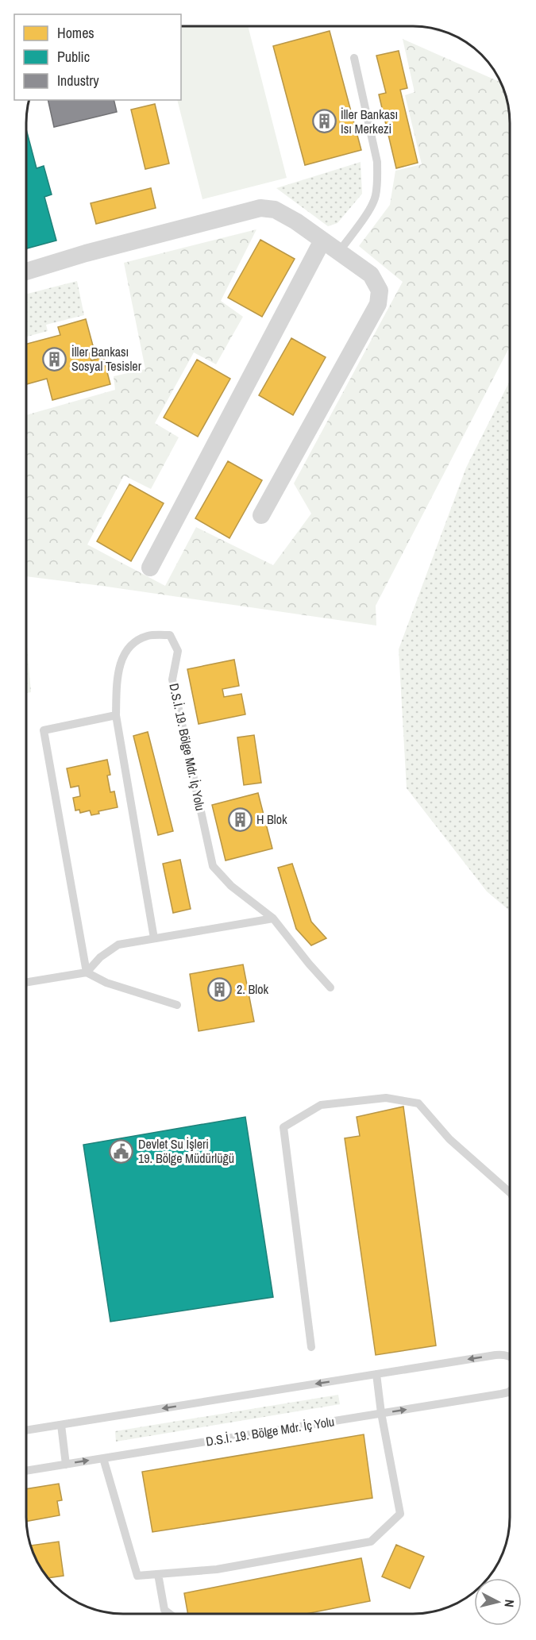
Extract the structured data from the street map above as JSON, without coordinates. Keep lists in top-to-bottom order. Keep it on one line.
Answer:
{"streets":{"lane":["D.S.İ. 19. Bölge Mdr. İç Yolu"]},"places":{"building":["İller Bankası Isı Merkezi","İller Bankası Sosyal Tesisler","H Blok","2. Blok"],"public building":["Devlet Su İşleri 19. Bölge Müdürlüğü"]},"legend":["Homes","Public","Industry"],"north":"right"}
